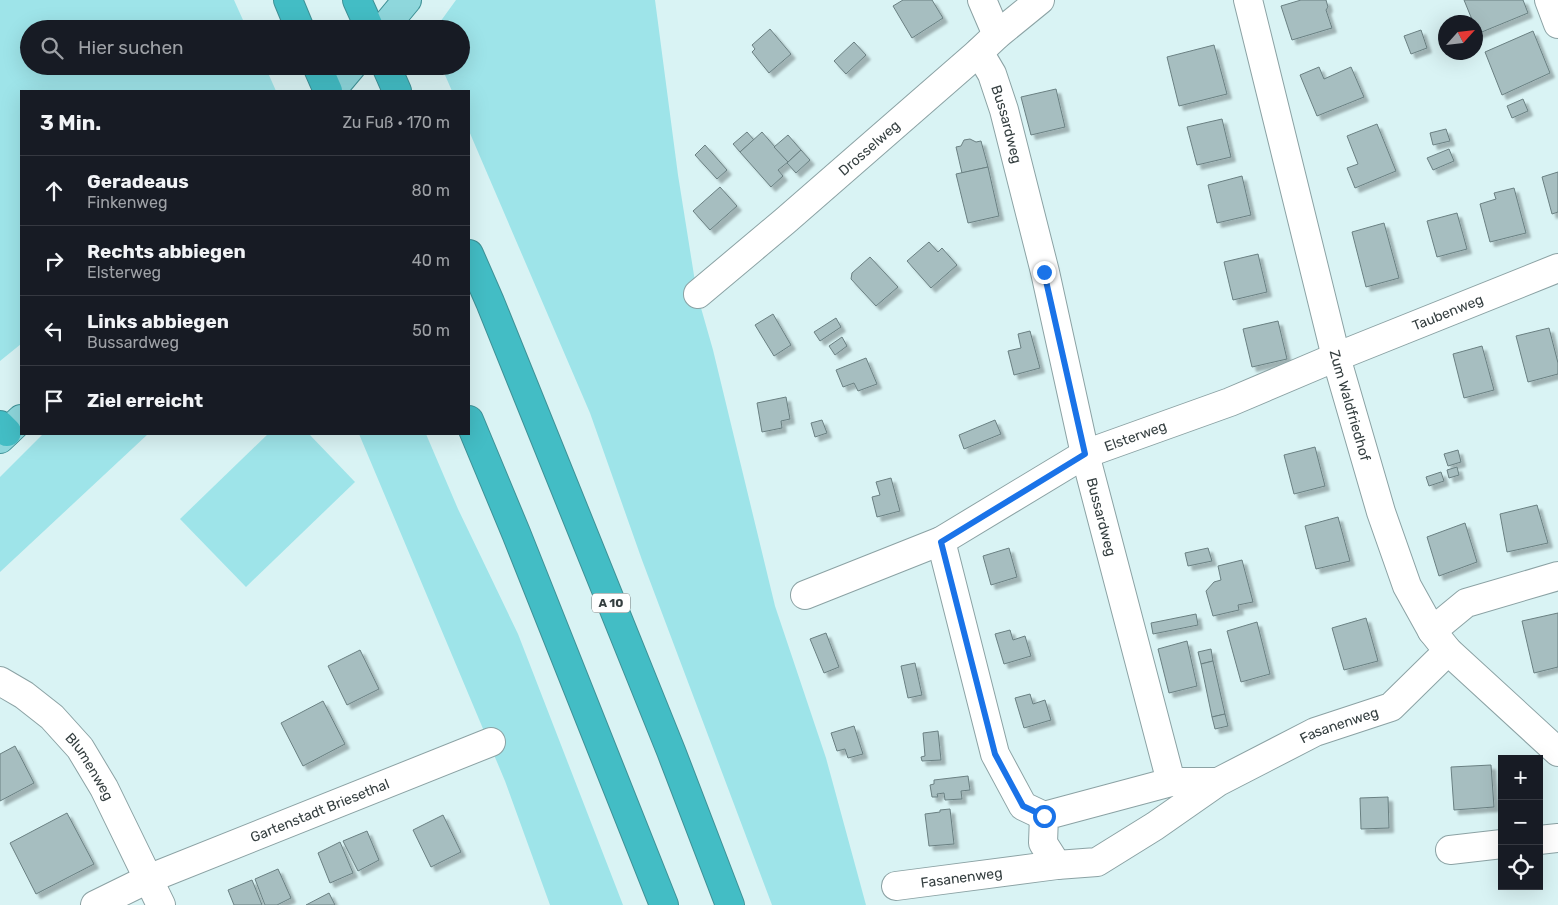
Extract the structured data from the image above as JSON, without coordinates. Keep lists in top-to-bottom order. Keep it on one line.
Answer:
{"streets":{"highway":["A 10"],"street":["Bussardweg","Drosselweg","Taubenweg","Zum Waldfriedhof","Elsterweg","Fasanenweg","Blumenweg","Gartenstadt Briesethal"]},"crossings":[["Bussardweg","Drosselweg"],["Bussardweg","Elsterweg"],["Bussardweg","Fasanenweg"],["Taubenweg","Zum Waldfriedhof"],["Taubenweg","Elsterweg"],["Zum Waldfriedhof","Elsterweg"],["Zum Waldfriedhof","Fasanenweg"],["Blumenweg","Gartenstadt Briesethal"]],"north":"top right","page":{"search":"Hier suchen","heading":["3 Min.","Zu Fuß · 170 m"],"list":[["Geradeaus","Finkenweg","80 m"],["Rechts abbiegen","Elsterweg","40 m"],["Links abbiegen","Bussardweg","50 m"],"Ziel erreicht"],"map_buttons":["+","−"]}}
